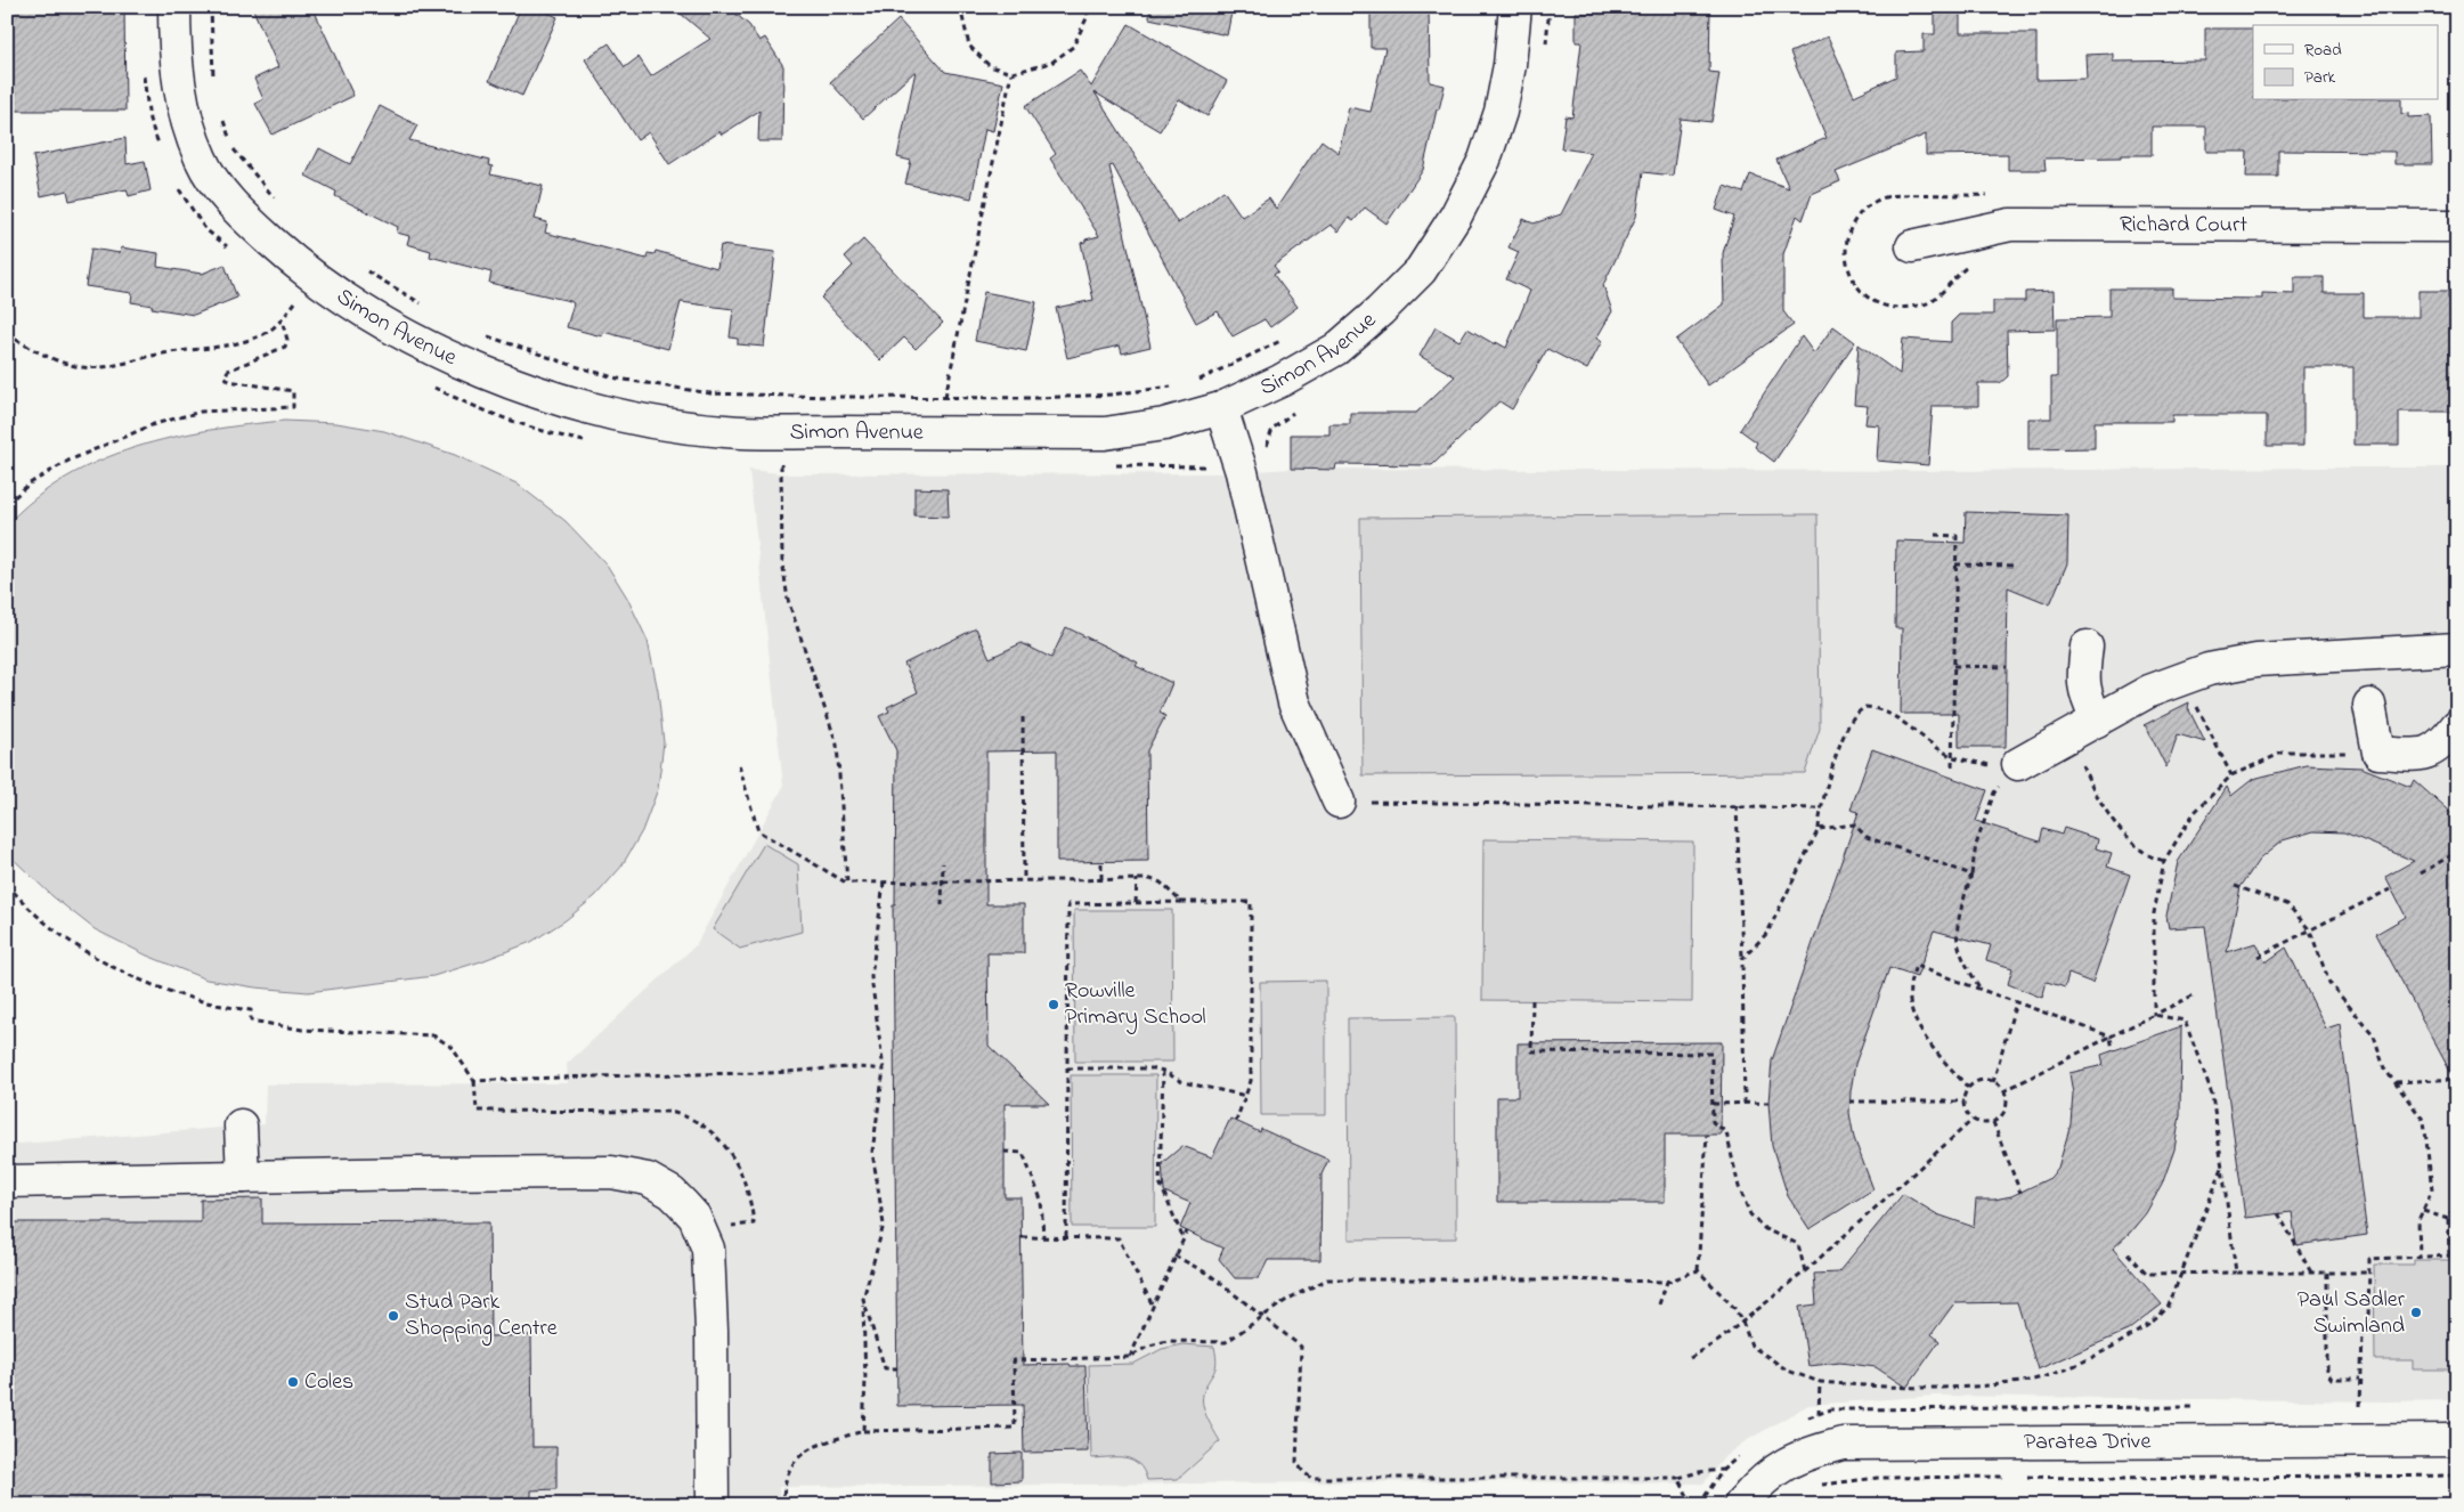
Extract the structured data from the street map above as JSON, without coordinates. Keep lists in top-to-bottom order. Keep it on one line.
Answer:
{"streets":{"street":["Richard Court","Simon Avenue","Paratea Drive"]},"places":["Rowville Primary School","Paul Sadler Swimland","Stud Park Shopping Centre","Coles"],"legend":["Road","Park"]}
